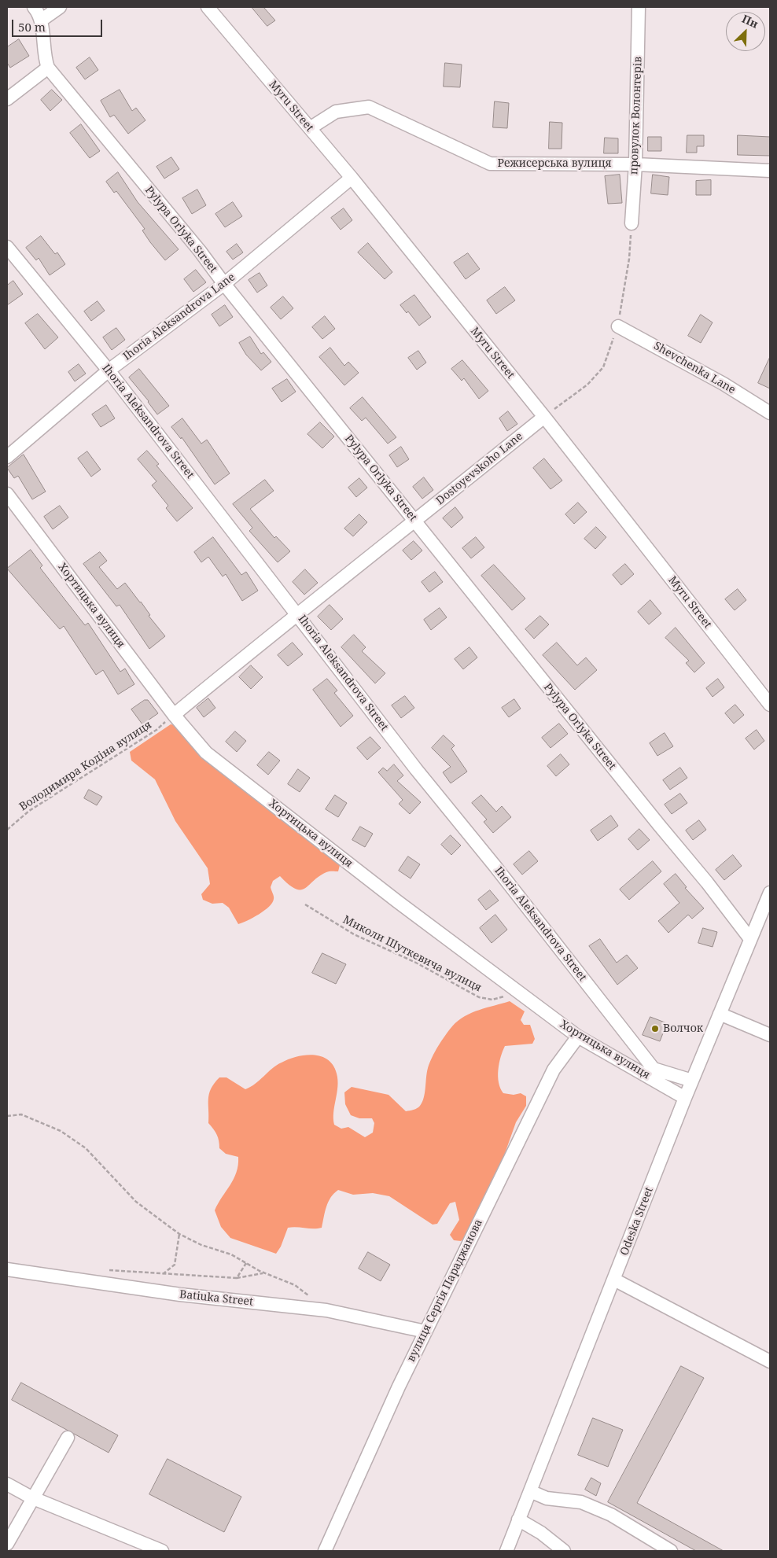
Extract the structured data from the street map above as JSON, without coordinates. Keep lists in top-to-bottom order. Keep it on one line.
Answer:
{"streets":{"street":["Myru Street","провулок Волонтерів","Режисерська вулиця","Pylypa Orlyka Street","Ihoria Aleksandrova Lane","Shevchenka Lane","Ihoria Aleksandrova Street","Dostoyevskoho Lane","Хортицька вулиця","Odeska Street","вулиця Сергія Параджанова","Batiuka Street"],"path":["Володимира Кодіна вулиця","Миколи Шуткевича вулиця"]},"crossings":[["Myru Street","Режисерська вулиця"],["Myru Street","Ihoria Aleksandrova Lane"],["Myru Street","Dostoyevskoho Lane"],["провулок Волонтерів","Режисерська вулиця"],["Pylypa Orlyka Street","Ihoria Aleksandrova Lane"],["Pylypa Orlyka Street","Dostoyevskoho Lane"],["Pylypa Orlyka Street","Odeska Street"],["Ihoria Aleksandrova Lane","Ihoria Aleksandrova Street"],["Ihoria Aleksandrova Street","Dostoyevskoho Lane"],["Ihoria Aleksandrova Street","Odeska Street"],["Dostoyevskoho Lane","Хортицька вулиця"],["Dostoyevskoho Lane","Володимира Кодіна вулиця"],["Хортицька вулиця","Володимира Кодіна вулиця"],["Хортицька вулиця","Миколи Шуткевича вулиця"],["Хортицька вулиця","Odeska Street"],["Хортицька вулиця","вулиця Сергія Параджанова"],["вулиця Сергія Параджанова","Batiuka Street"]],"places":["Волчок"],"scale_bar":"50 m","north":"top right"}
